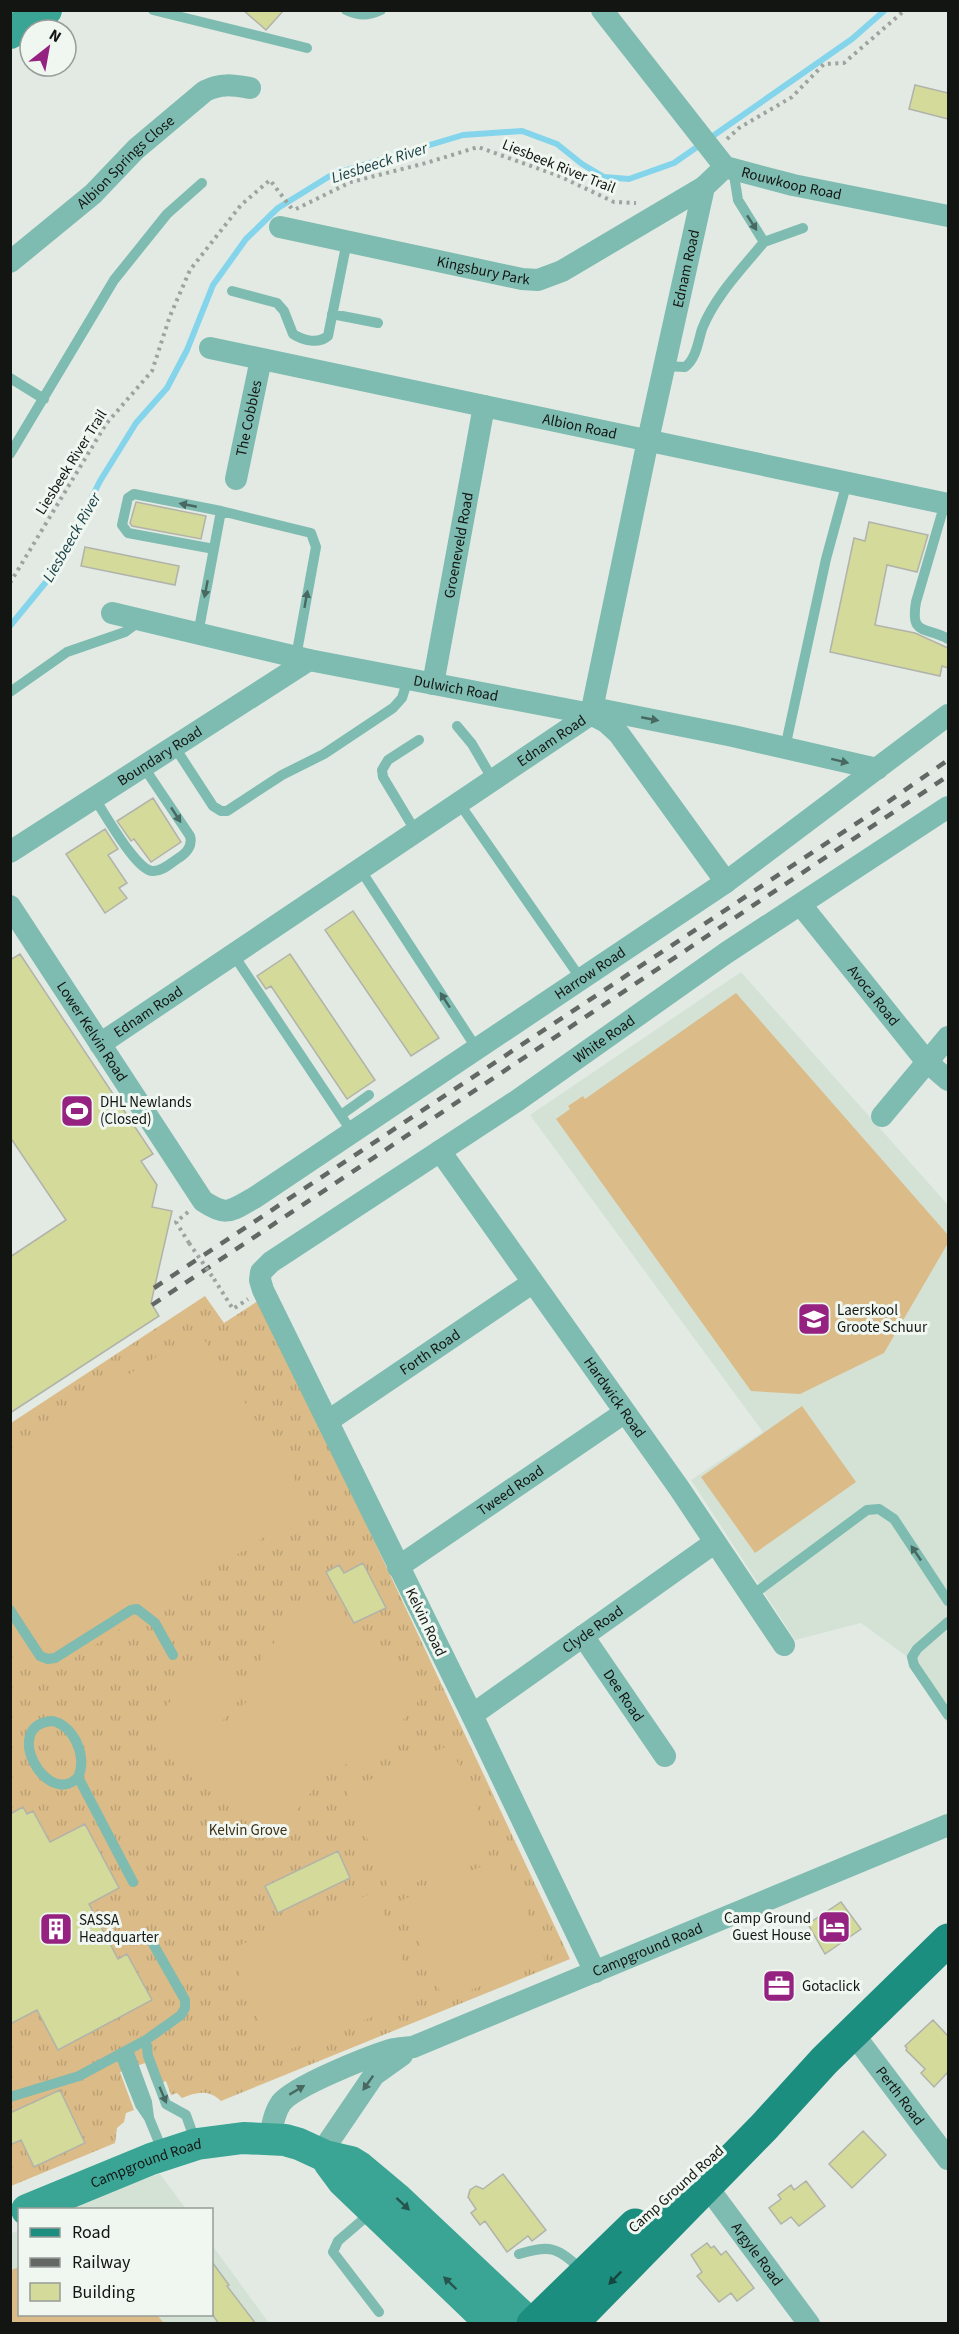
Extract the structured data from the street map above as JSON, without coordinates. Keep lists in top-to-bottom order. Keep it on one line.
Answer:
{"streets":{"main road":["Campground Road","Camp Ground Road"],"street":["Albion Springs Close","Rouwkoop Road","Ednam Road","Kingsbury Park","The Cobbles","Albion Road","Groeneveld Road","Dulwich Road","Boundary Road","Harrow Road","Avoca Road","Lower Kelvin Road","White Road","Forth Road","Hardwick Road","Tweed Road","Kelvin Road","Clyde Road","Dee Road","Perth Road","Argyle Road"],"path":["Liesbeek River Trail"]},"crossings":[["Liesbeek River Trail","Kingsbury Park"],["Ednam Road","Kingsbury Park"],["Ednam Road","Albion Road"],["Ednam Road","Dulwich Road"],["Ednam Road","Lower Kelvin Road"],["The Cobbles","Albion Road"],["Albion Road","Groeneveld Road"],["Groeneveld Road","Dulwich Road"],["Dulwich Road","Boundary Road"],["Dulwich Road","Harrow Road"],["Harrow Road","Lower Kelvin Road"],["Avoca Road","White Road"],["White Road","Hardwick Road"],["White Road","Kelvin Road"],["Forth Road","Hardwick Road"],["Forth Road","Kelvin Road"],["Hardwick Road","Tweed Road"],["Hardwick Road","Clyde Road"],["Tweed Road","Kelvin Road"],["Kelvin Road","Clyde Road"],["Kelvin Road","Campground Road"],["Clyde Road","Dee Road"],["Campground Road","Camp Ground Road"],["Perth Road","Camp Ground Road"],["Camp Ground Road","Argyle Road"]],"water":["Liesbeeck River"],"parks":["Kelvin Grove"],"places":{"sports":["DHL Newlands (Closed)"],"school or university":["Laerskool Groote Schuur"],"hotel":["Camp Ground Guest House"],"building":["SASSA Headquarter"],"office":["Gotaclick"]},"legend":["Road","Railway","Building"],"north":"top right"}
